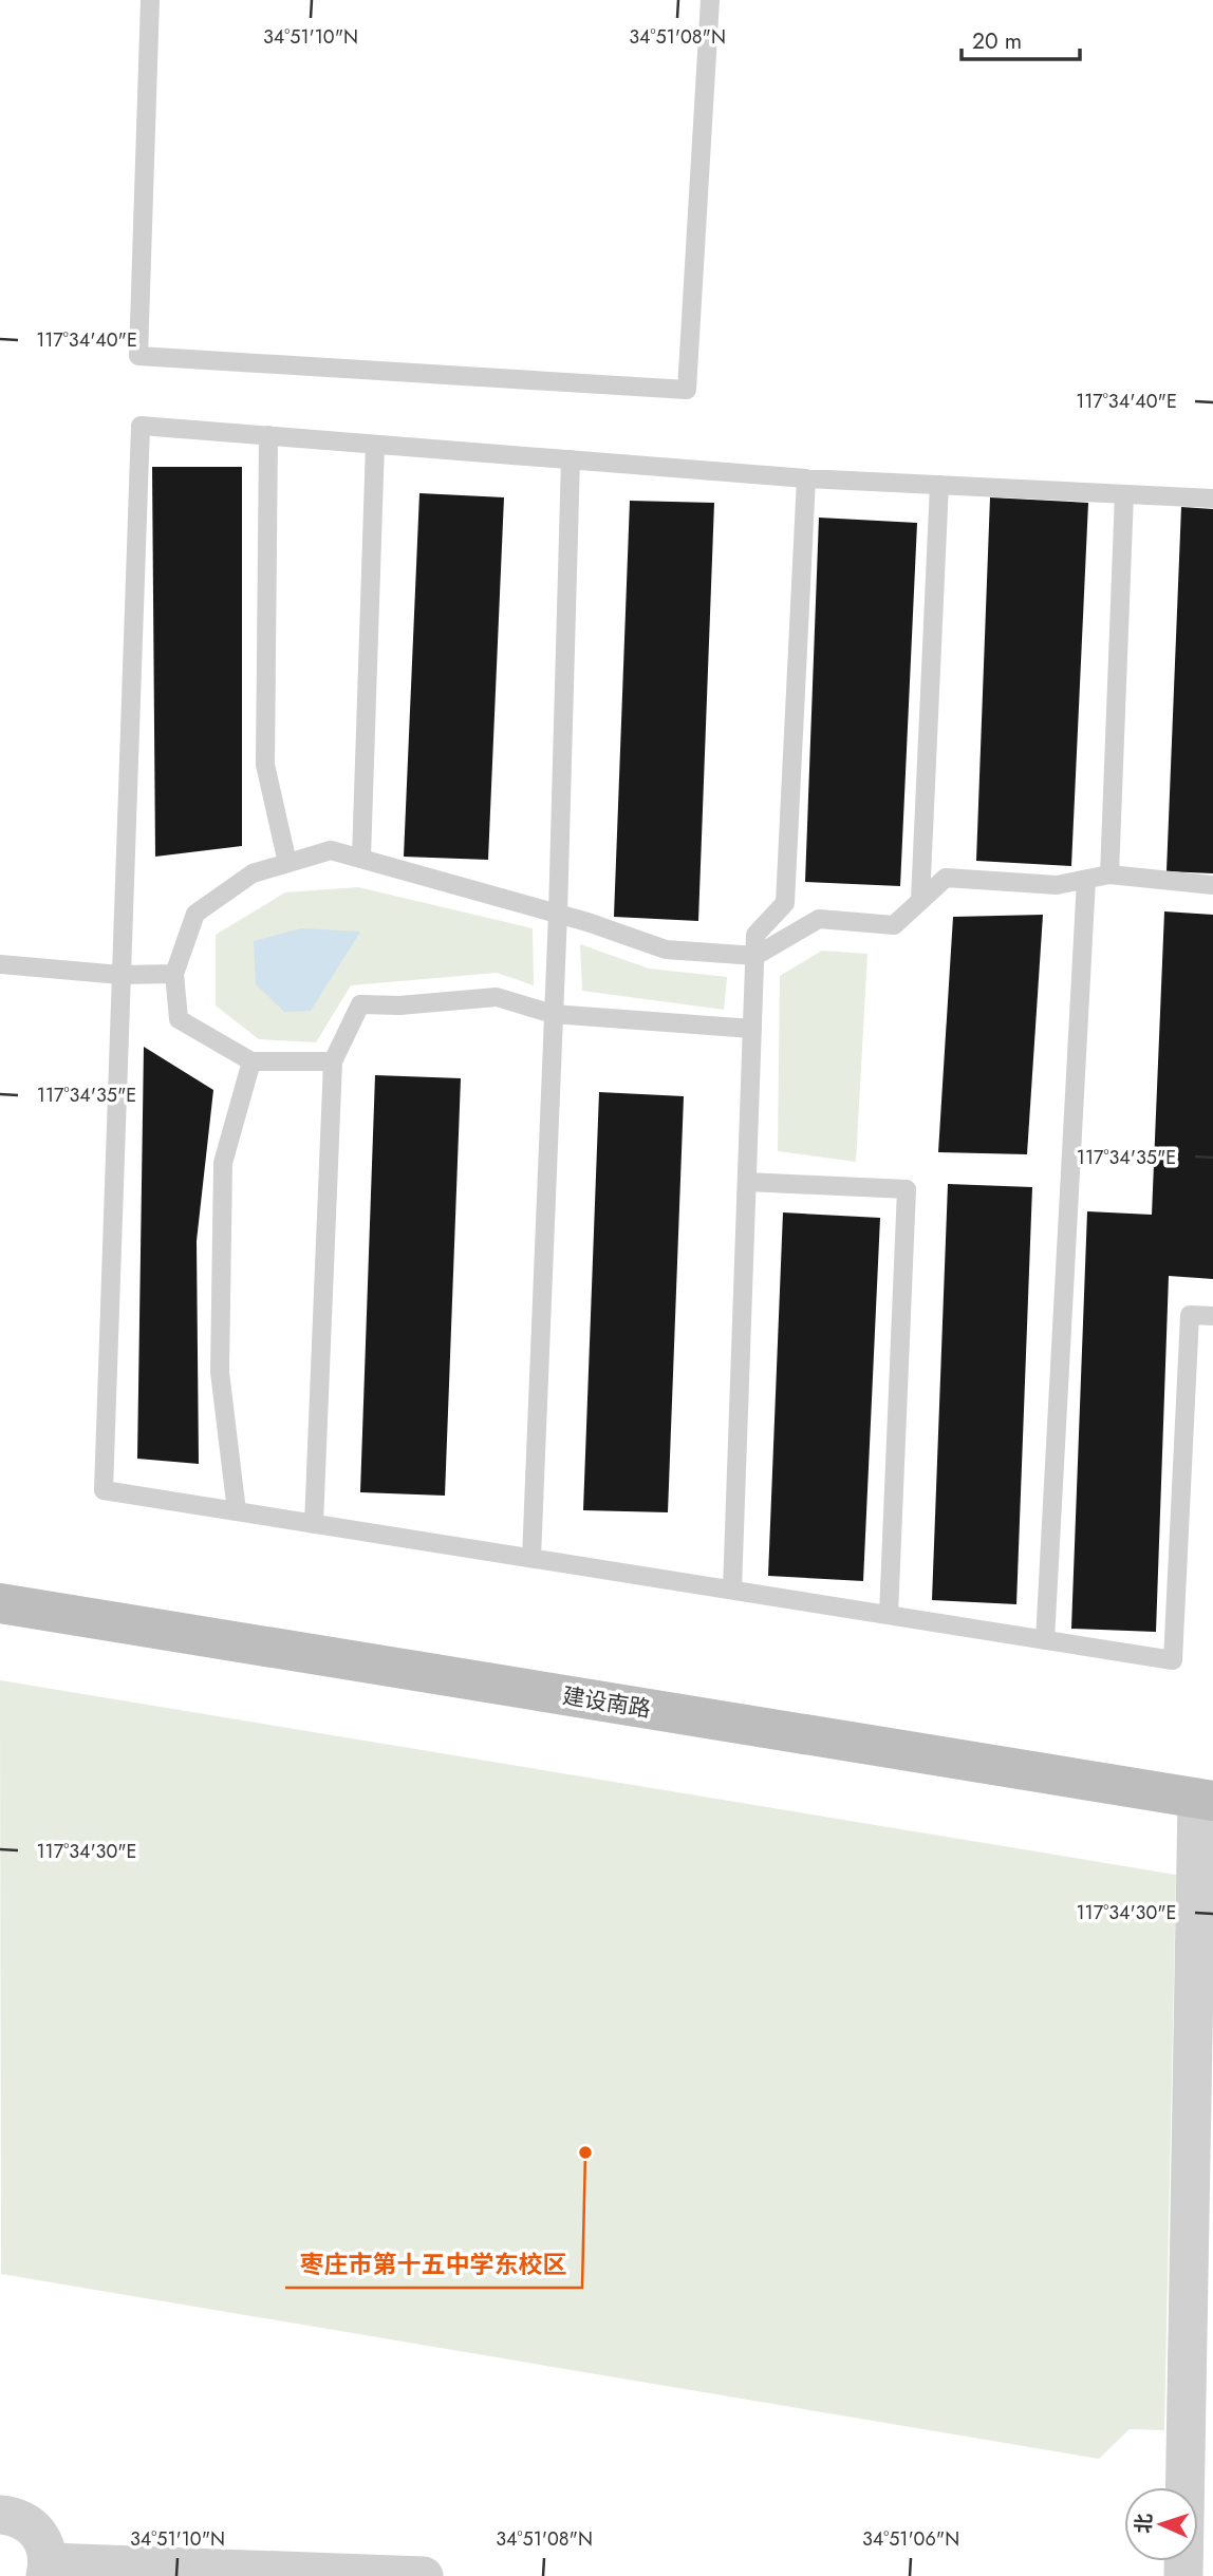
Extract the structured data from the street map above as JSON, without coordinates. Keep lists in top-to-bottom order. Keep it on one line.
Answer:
{"streets":{"main road":["建设南路"]},"places":["枣庄市第十五中学东校区"],"scale_bar":"20 m","north":"left","coordinates":["34°51'10\"N","34°51'08\"N","117°34'40\"E","117°34'35\"E","117°34'30\"E","34°51'06\"N"]}
